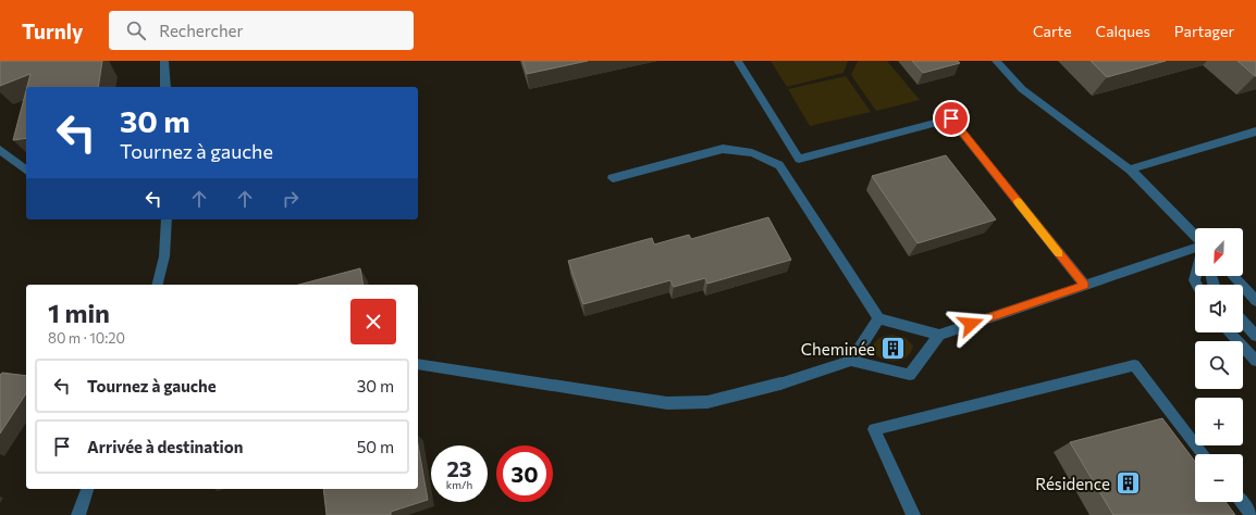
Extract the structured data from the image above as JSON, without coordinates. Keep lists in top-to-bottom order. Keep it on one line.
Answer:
{"places":{"building":["Cheminée","Résidence"]},"north":"bottom left","page":{"header":"Turnly","search":"Rechercher","nav":["Carte","Calques","Partager"],"turn":["30 m","Tournez à gauche"],"map_buttons":["+","−"],"heading":["1 min","80 m · 10:20"],"list":[{"name":"Tournez à gauche","value":"30 m"},{"name":"Arrivée à destination","value":"50 m"}],"speed":"23 km/h","limit":"30"}}
